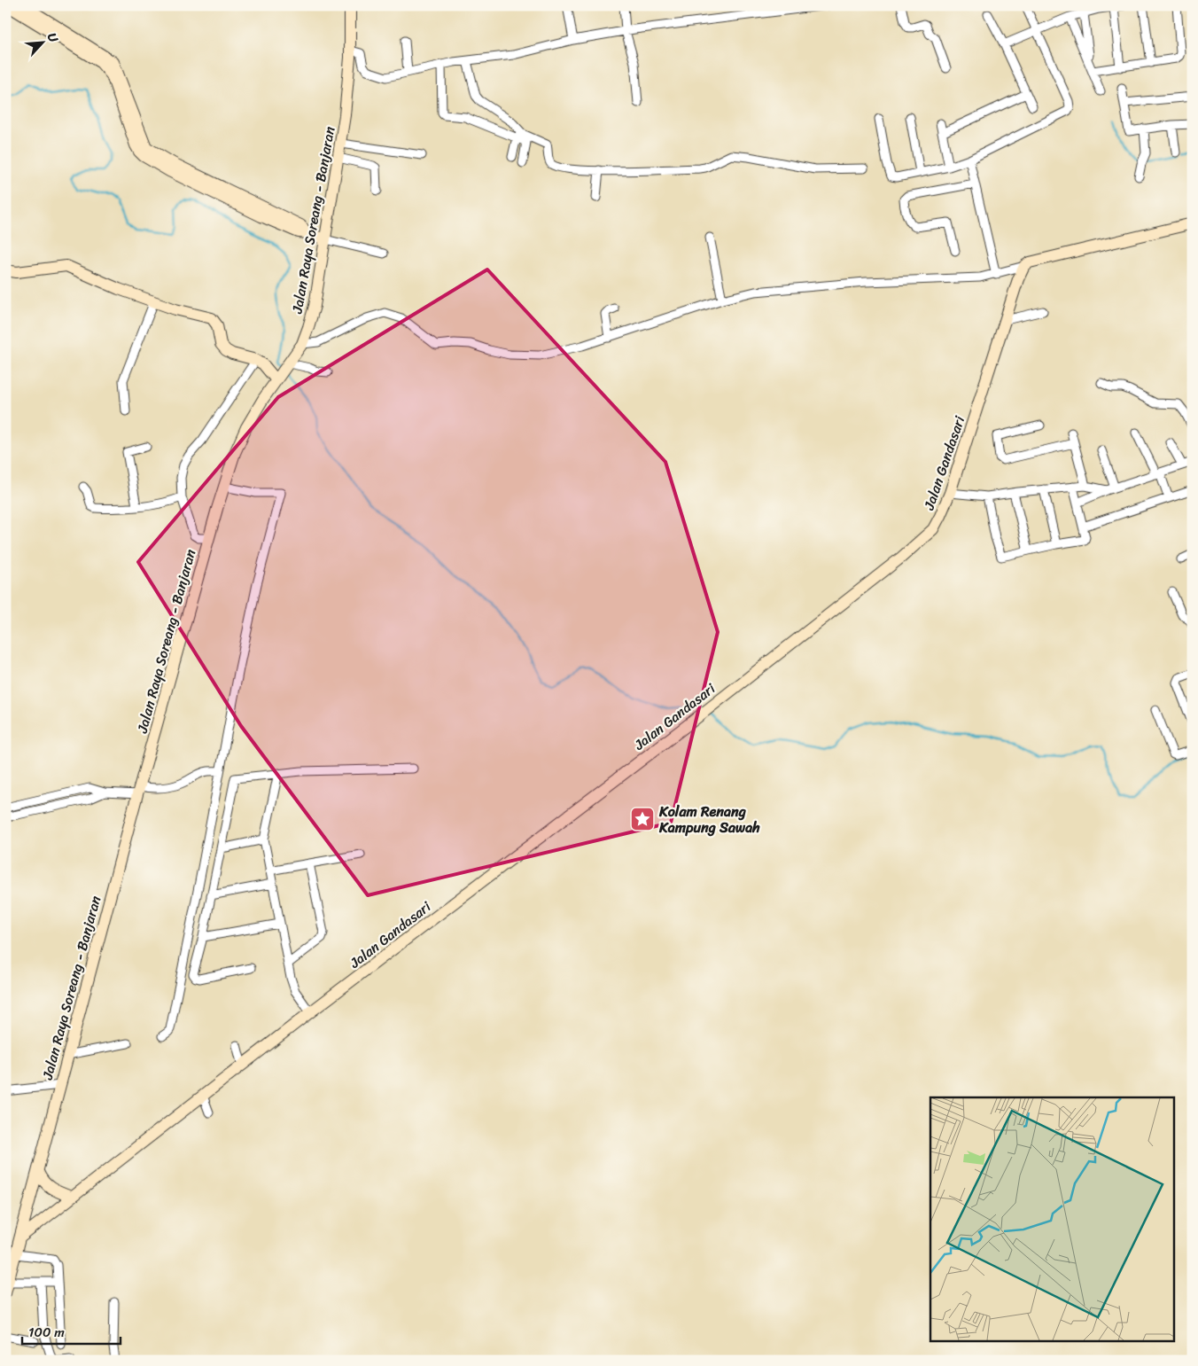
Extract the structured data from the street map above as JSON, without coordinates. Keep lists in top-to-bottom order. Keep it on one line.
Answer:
{"streets":{"street":["Jalan Raya Soreang - Banjaran","Jalan Gandasari"]},"crossings":[["Jalan Raya Soreang - Banjaran","Jalan Gandasari"]],"places":{"place":["Kolam Renang Kampung Sawah"]},"scale_bar":"100 m","north":"top right"}
